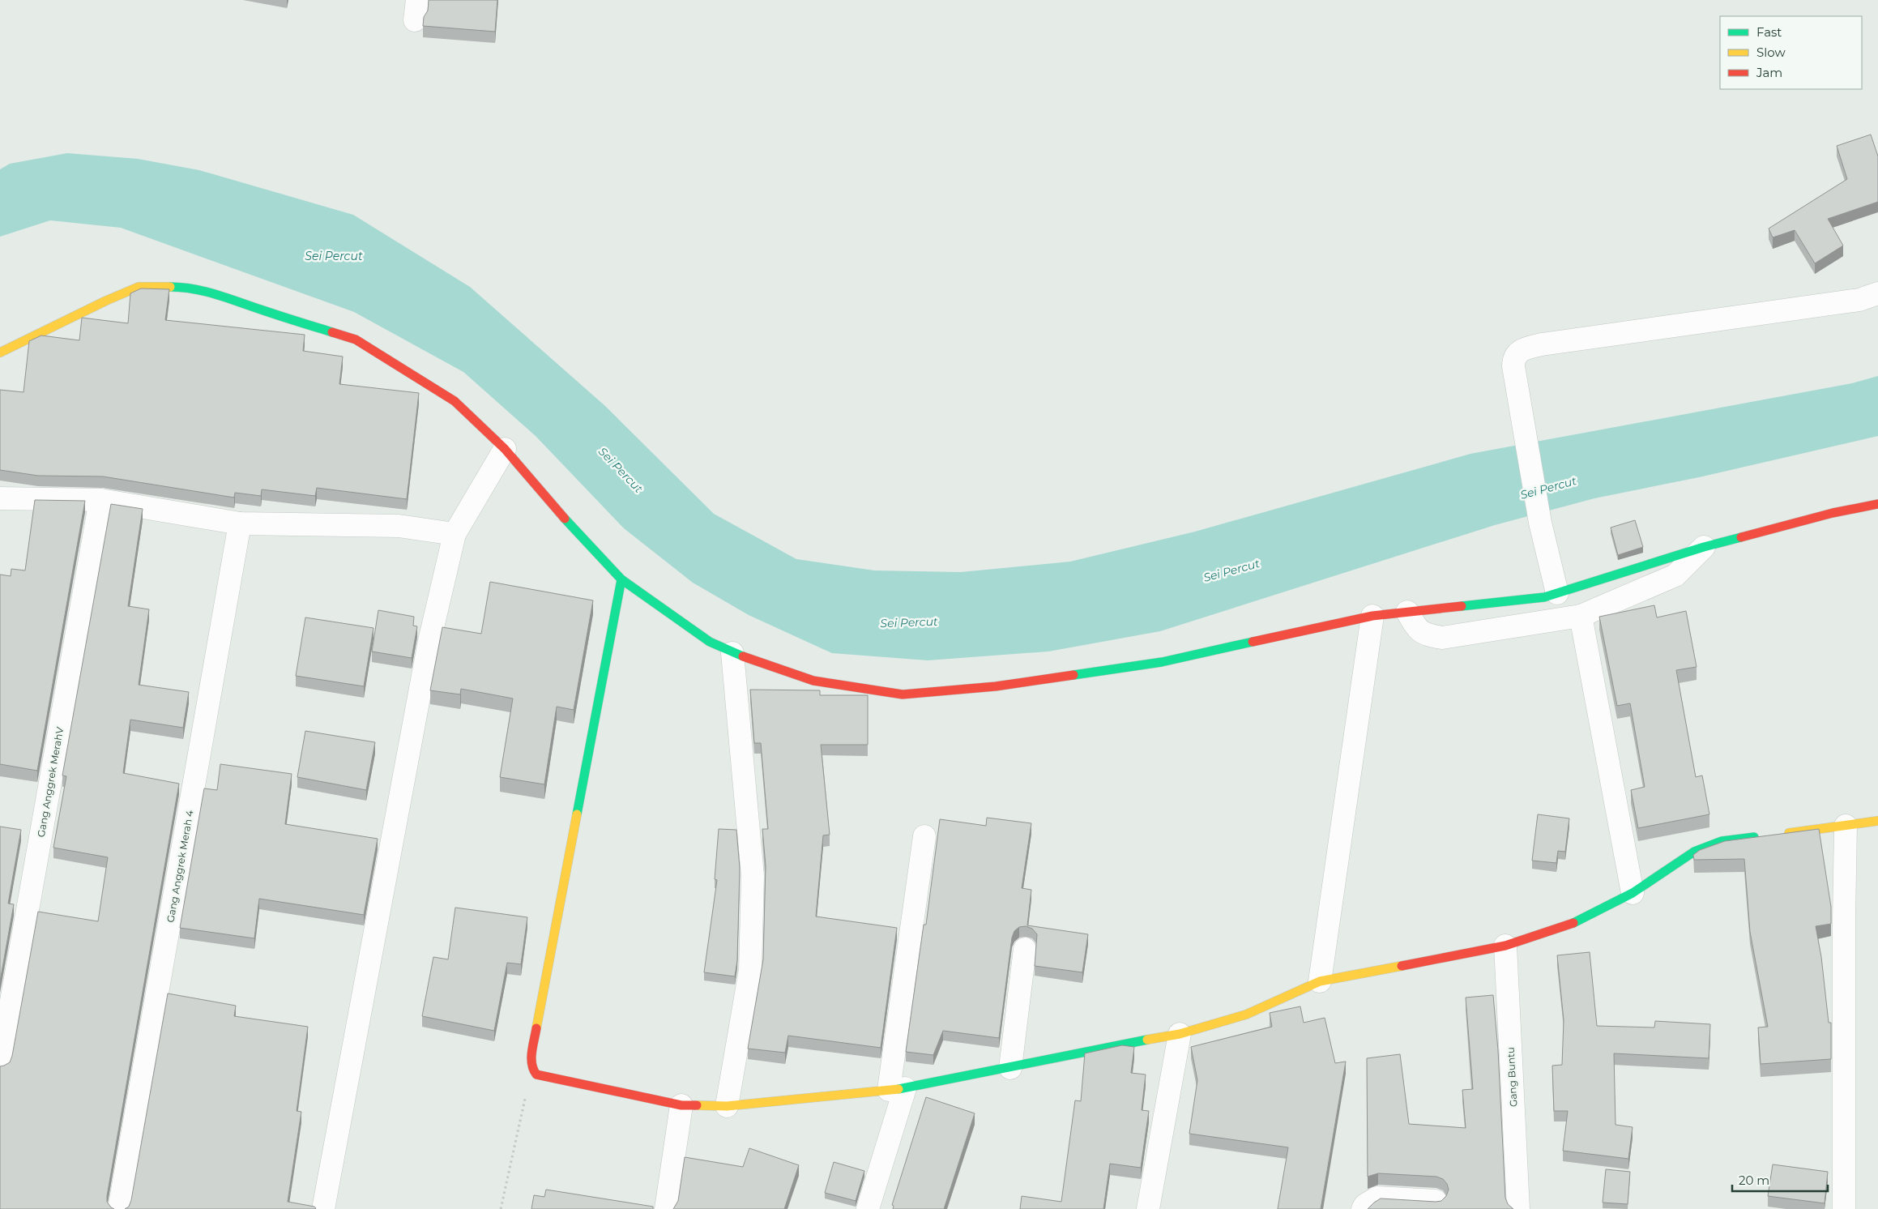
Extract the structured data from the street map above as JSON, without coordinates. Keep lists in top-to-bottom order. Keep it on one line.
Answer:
{"streets":{"street":["Gang Anggrek MerahV","Gang Anggrek Merah 4","Gang Buntu"]},"water":["Sei Percut"],"legend":["Fast","Slow","Jam"],"scale_bar":"20 m"}
